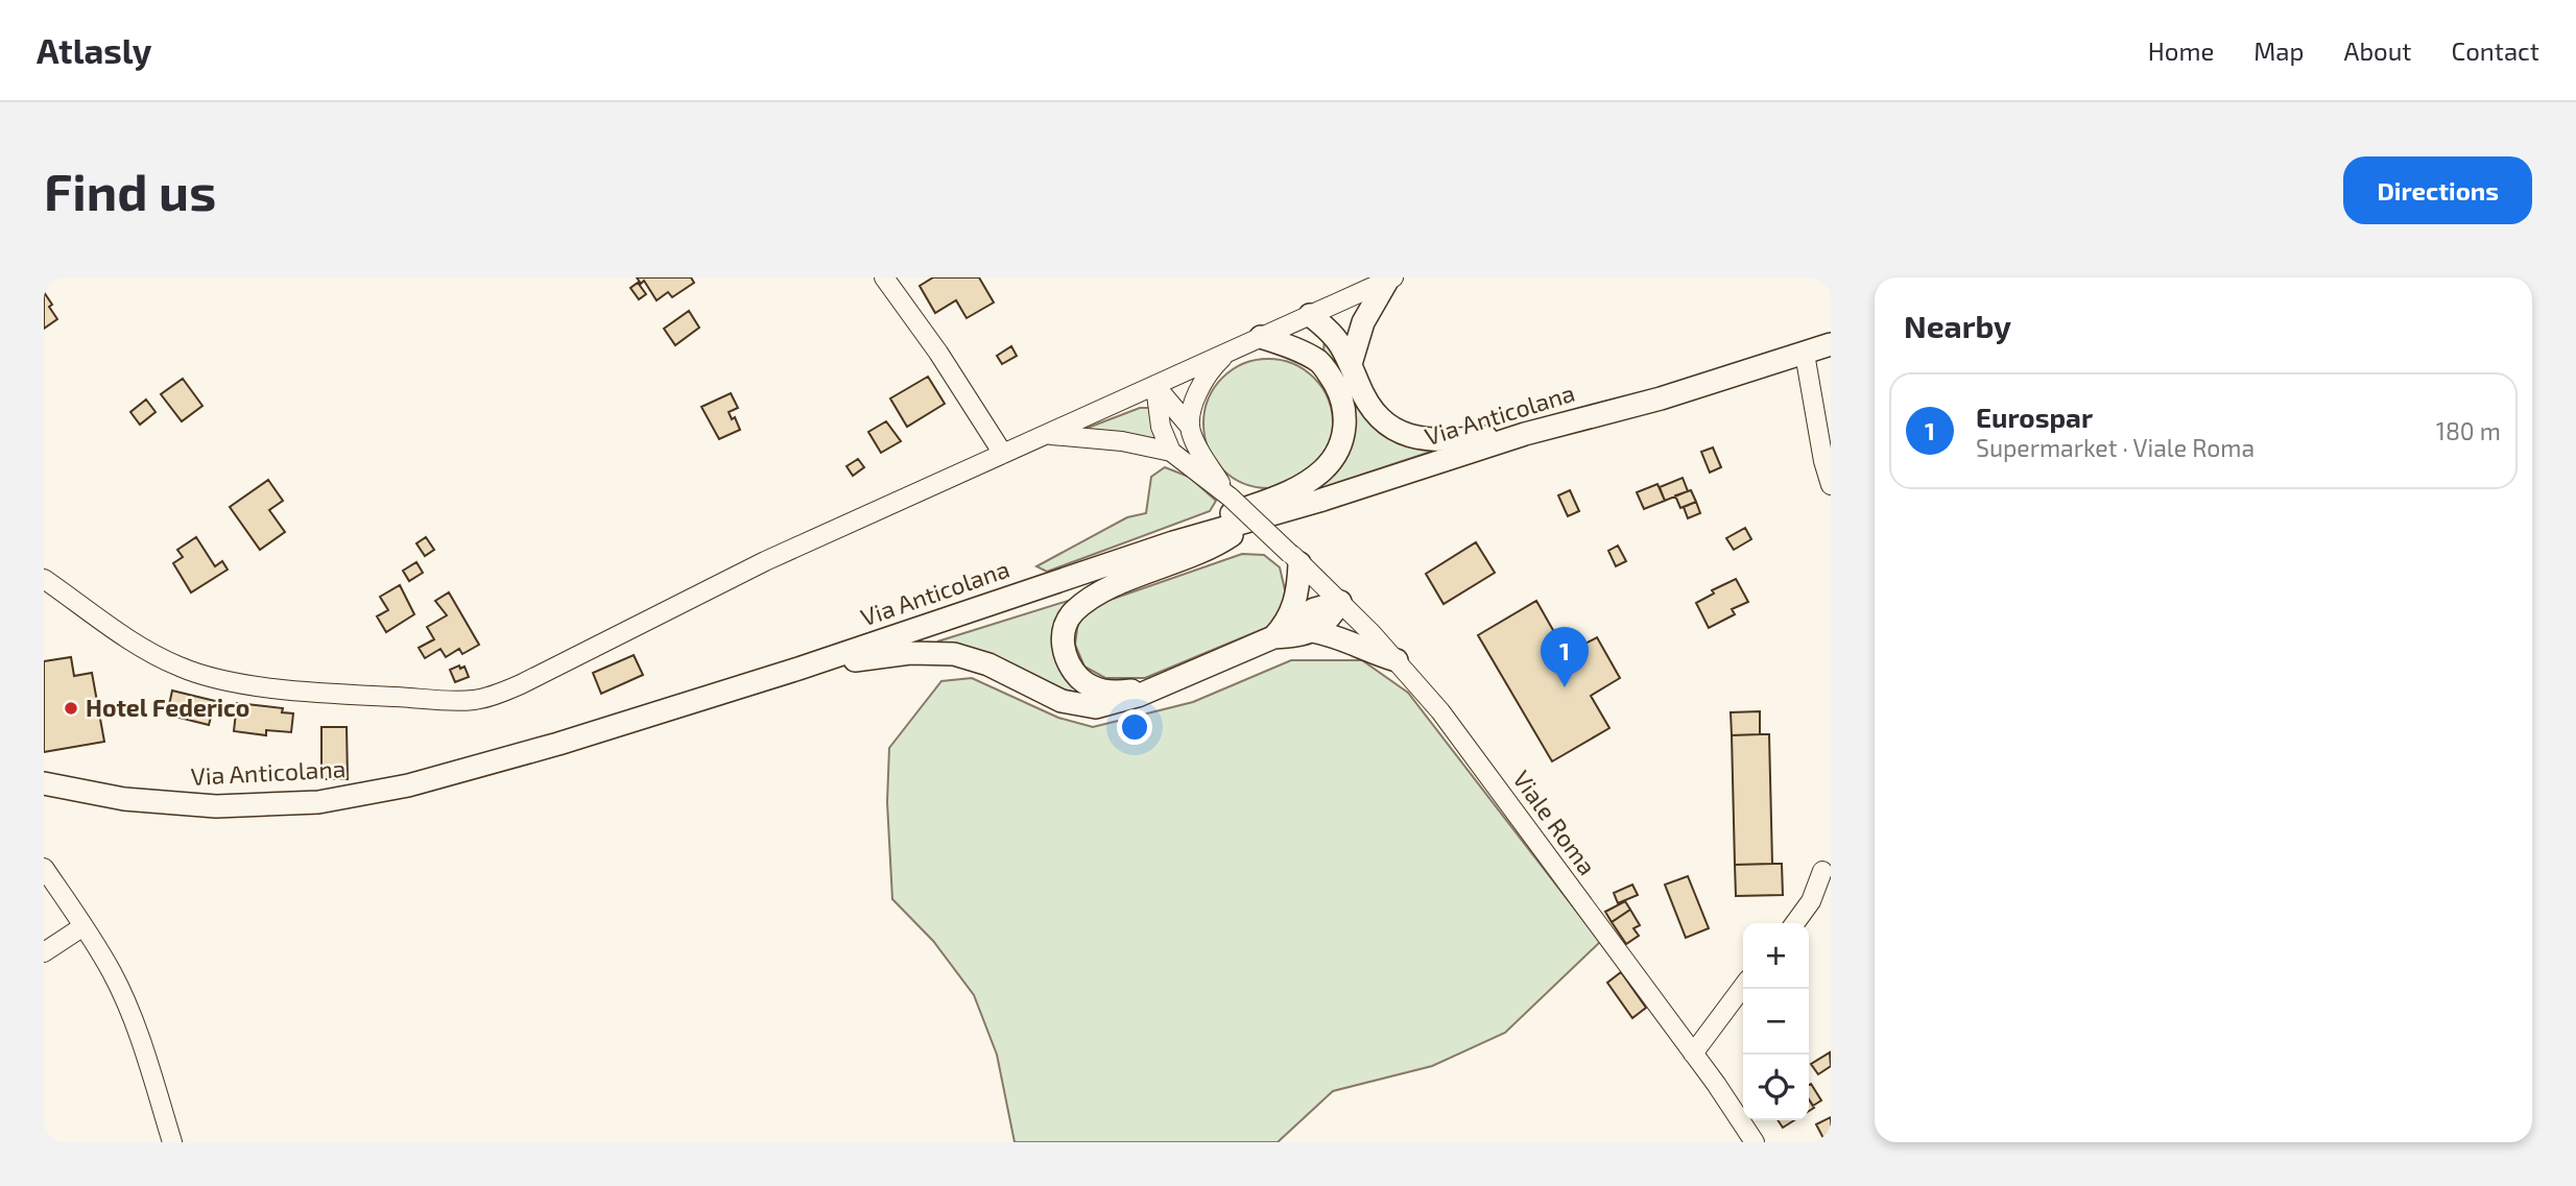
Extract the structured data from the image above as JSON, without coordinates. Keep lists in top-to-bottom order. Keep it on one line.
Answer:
{"streets":{"main road":["Via Anticolana"],"street":["Viale Roma"]},"places":["Hotel Federico"],"page":{"header":"Atlasly","nav":["Home","Map","About","Contact"],"buttons":"Directions","title":"Find us","heading":"Nearby","list":[{"mark":"1","name":"Eurospar","note":"Supermarket · Viale Roma","value":"180 m"}],"pins":"1","map_buttons":["+","−"]}}
